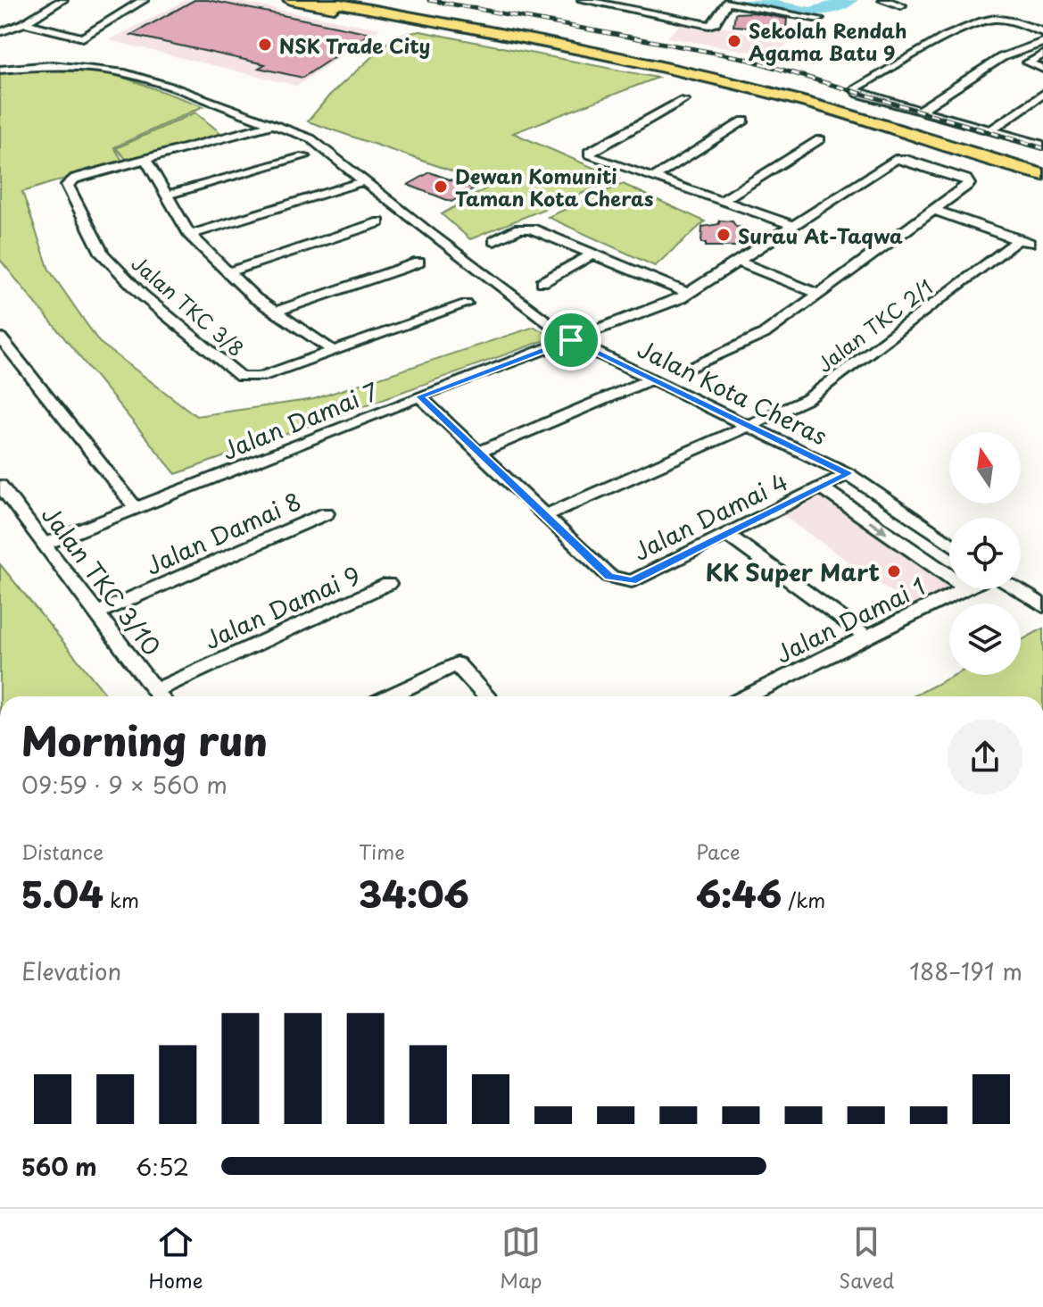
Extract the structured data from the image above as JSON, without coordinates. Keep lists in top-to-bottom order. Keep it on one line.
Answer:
{"streets":{"street":["Jalan TKC 3/8","Jalan TKC 2/1","Jalan Kota Cheras","Jalan Damai 7","Jalan Damai 4","Jalan Damai 8","Jalan TKC 3/10","Jalan Damai 9","Jalan Damai 1"]},"crossings":[["Jalan TKC 2/1","Jalan Kota Cheras"],["Jalan TKC 2/1","Jalan Damai 7"],["Jalan TKC 2/1","Jalan Damai 4"],["Jalan Kota Cheras","Jalan Damai 7"],["Jalan Kota Cheras","Jalan Damai 4"],["Jalan Damai 7","Jalan TKC 3/10"],["Jalan Damai 8","Jalan TKC 3/10"],["Jalan TKC 3/10","Jalan Damai 9"]],"places":["Sekolah Rendah Agama Batu 9","NSK Trade City","Dewan Komuniti Taman Kota Cheras","Surau At-Taqwa","KK Super Mart"],"north":"top","page":{"heading":["Morning run","09:59 · 9 × 560 m"],"stats":[["Distance","5.04 km"],["Time","34:06"],["Pace","6:46 /km"]],"chart":["Elevation","188–191 m"],"list":[{"name":"560 m","note":"6:52"}],"tabs":["Home","Map","Saved"]}}
